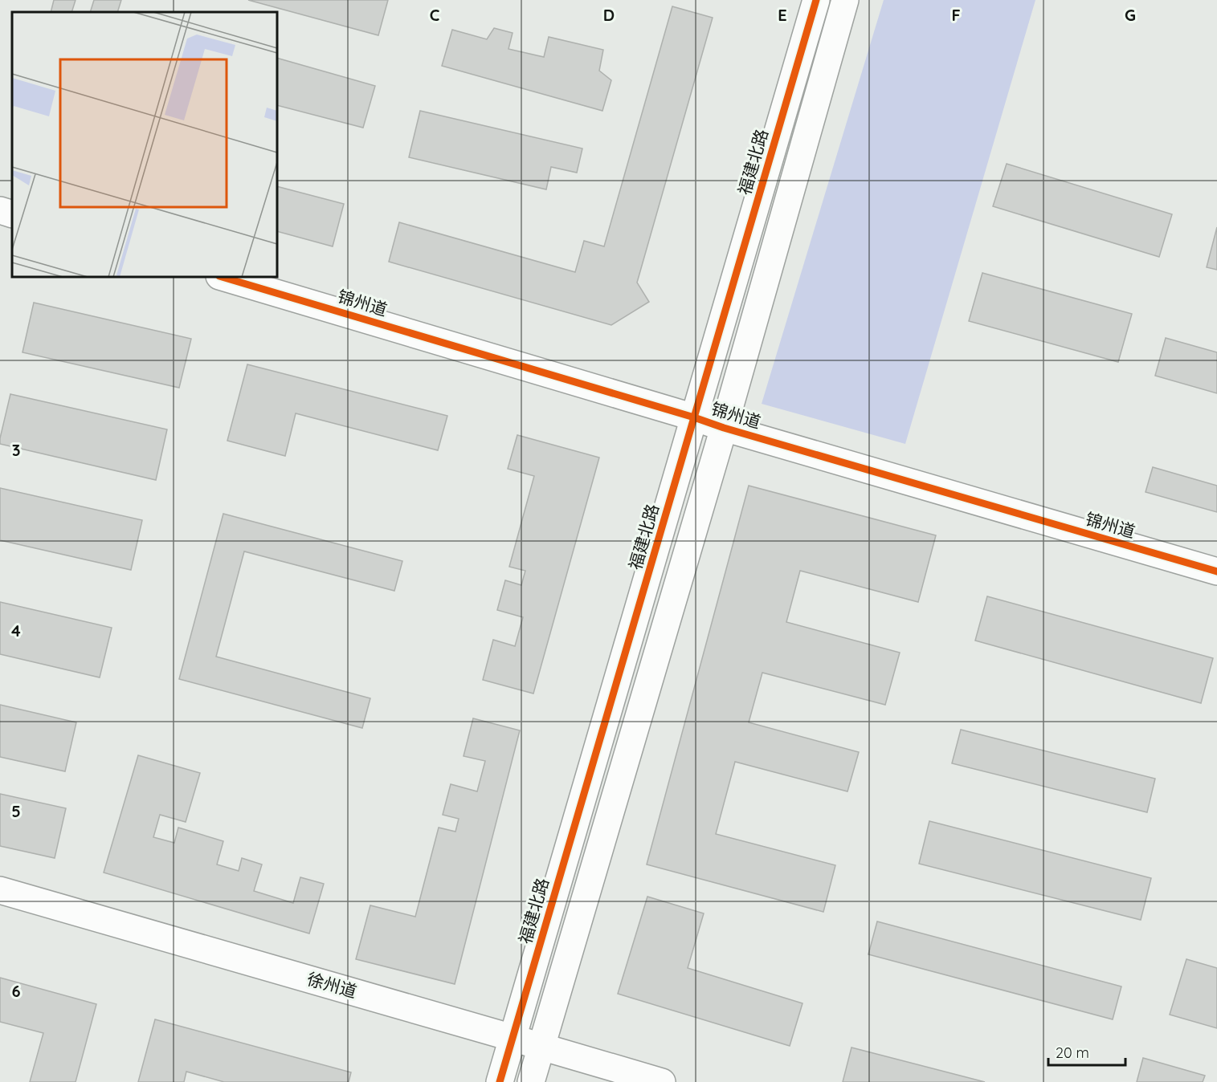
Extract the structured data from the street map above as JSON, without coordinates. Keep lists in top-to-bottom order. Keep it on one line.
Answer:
{"streets":{"street":["福建北路","锦州道","徐州道"]},"crossings":[["福建北路","锦州道"],["福建北路","徐州道"]],"scale_bar":"20 m","grid":{"columns":["C","D","E","F","G"],"rows":["3","4","5","6"]}}
